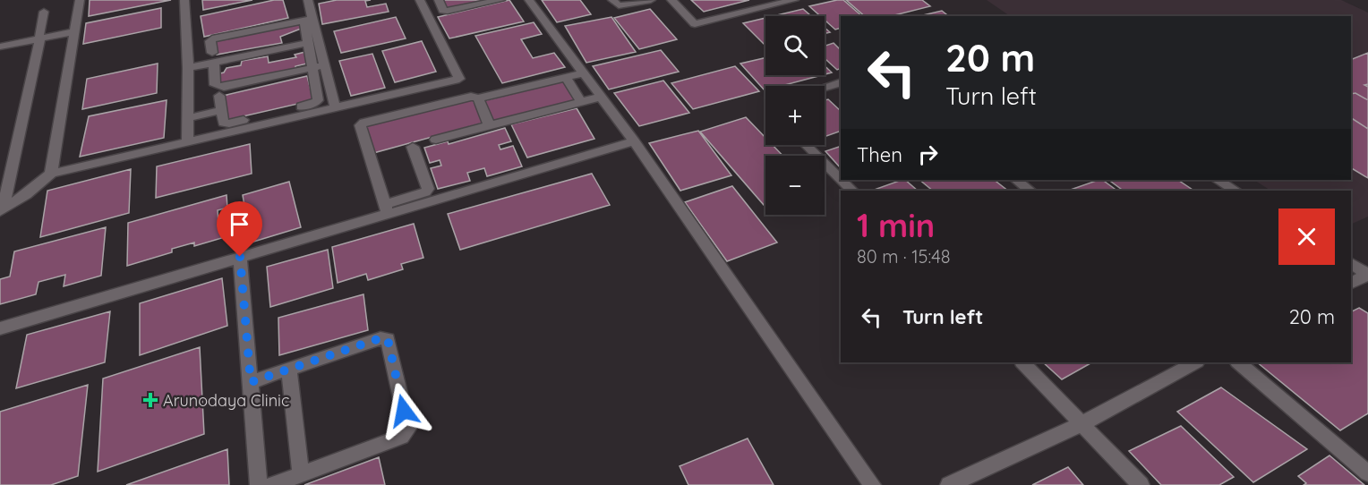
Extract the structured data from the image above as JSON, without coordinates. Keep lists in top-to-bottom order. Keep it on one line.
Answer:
{"places":{"health":["Arunodaya Clinic"]},"page":{"map_buttons":["+","−"],"turn":["20 m","Turn left"],"then":"Then","heading":["1 min","80 m · 15:48"],"list":[{"name":"Turn left","value":"20 m"}]}}
